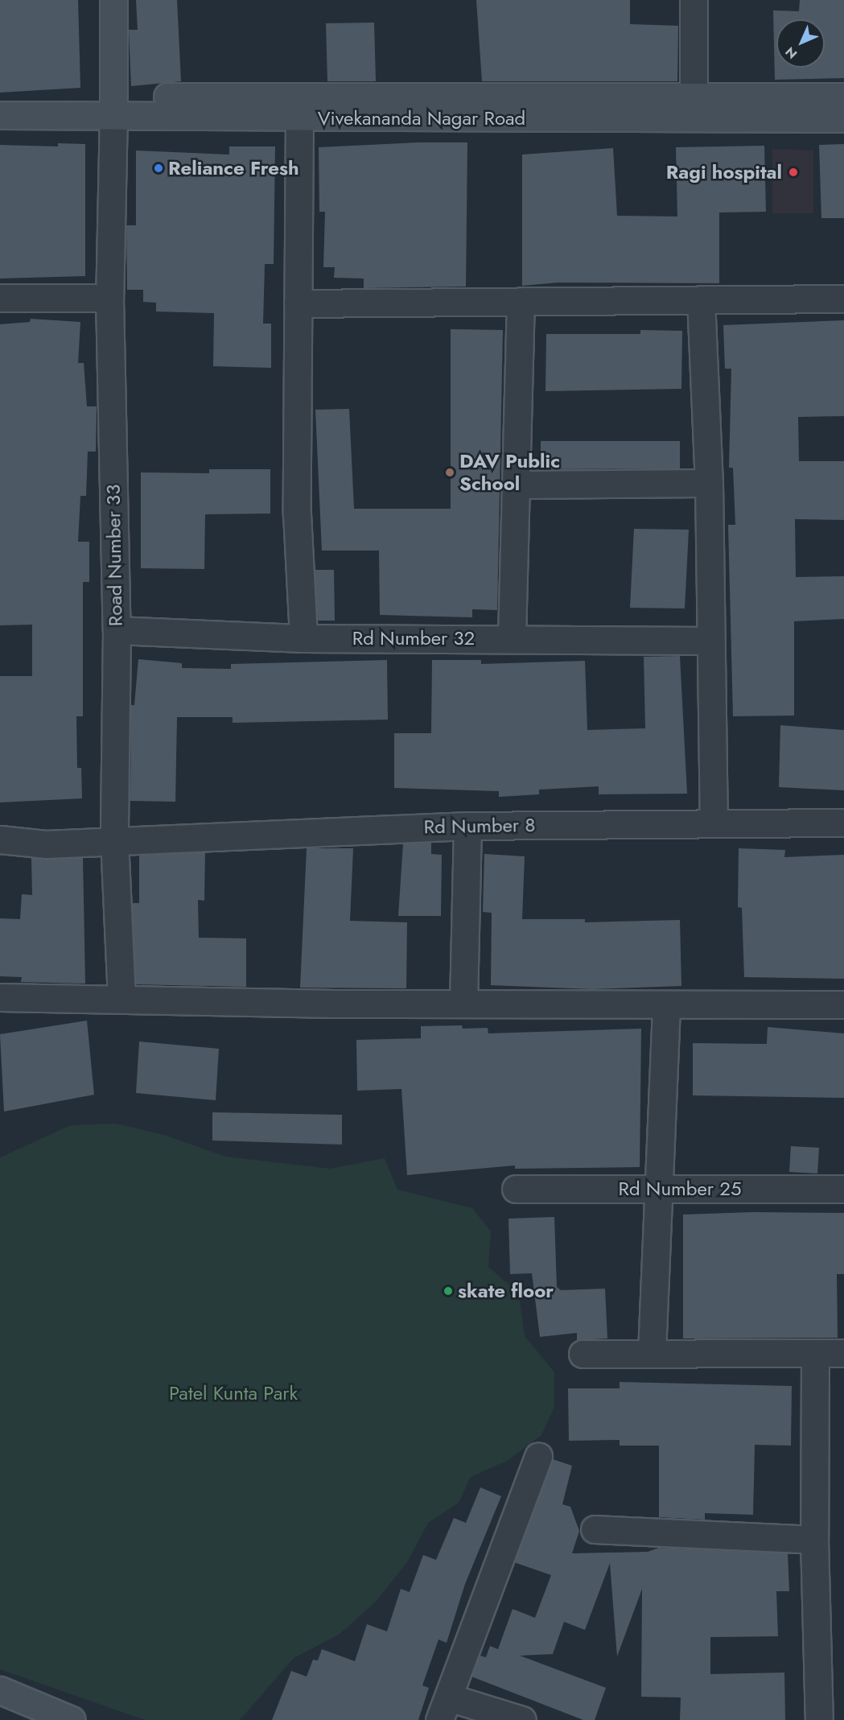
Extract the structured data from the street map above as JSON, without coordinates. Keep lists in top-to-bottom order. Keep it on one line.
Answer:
{"streets":{"street":["Vivekananda Nagar Road","Road Number 33","Rd Number 32","Rd Number 8","Rd Number 25"]},"crossings":[["Vivekananda Nagar Road","Road Number 33"],["Road Number 33","Rd Number 32"],["Road Number 33","Rd Number 8"]],"parks":["Patel Kunta Park"],"places":["Reliance Fresh","Ragi hospital","DAV Public School","skate floor"],"north":"bottom left"}
